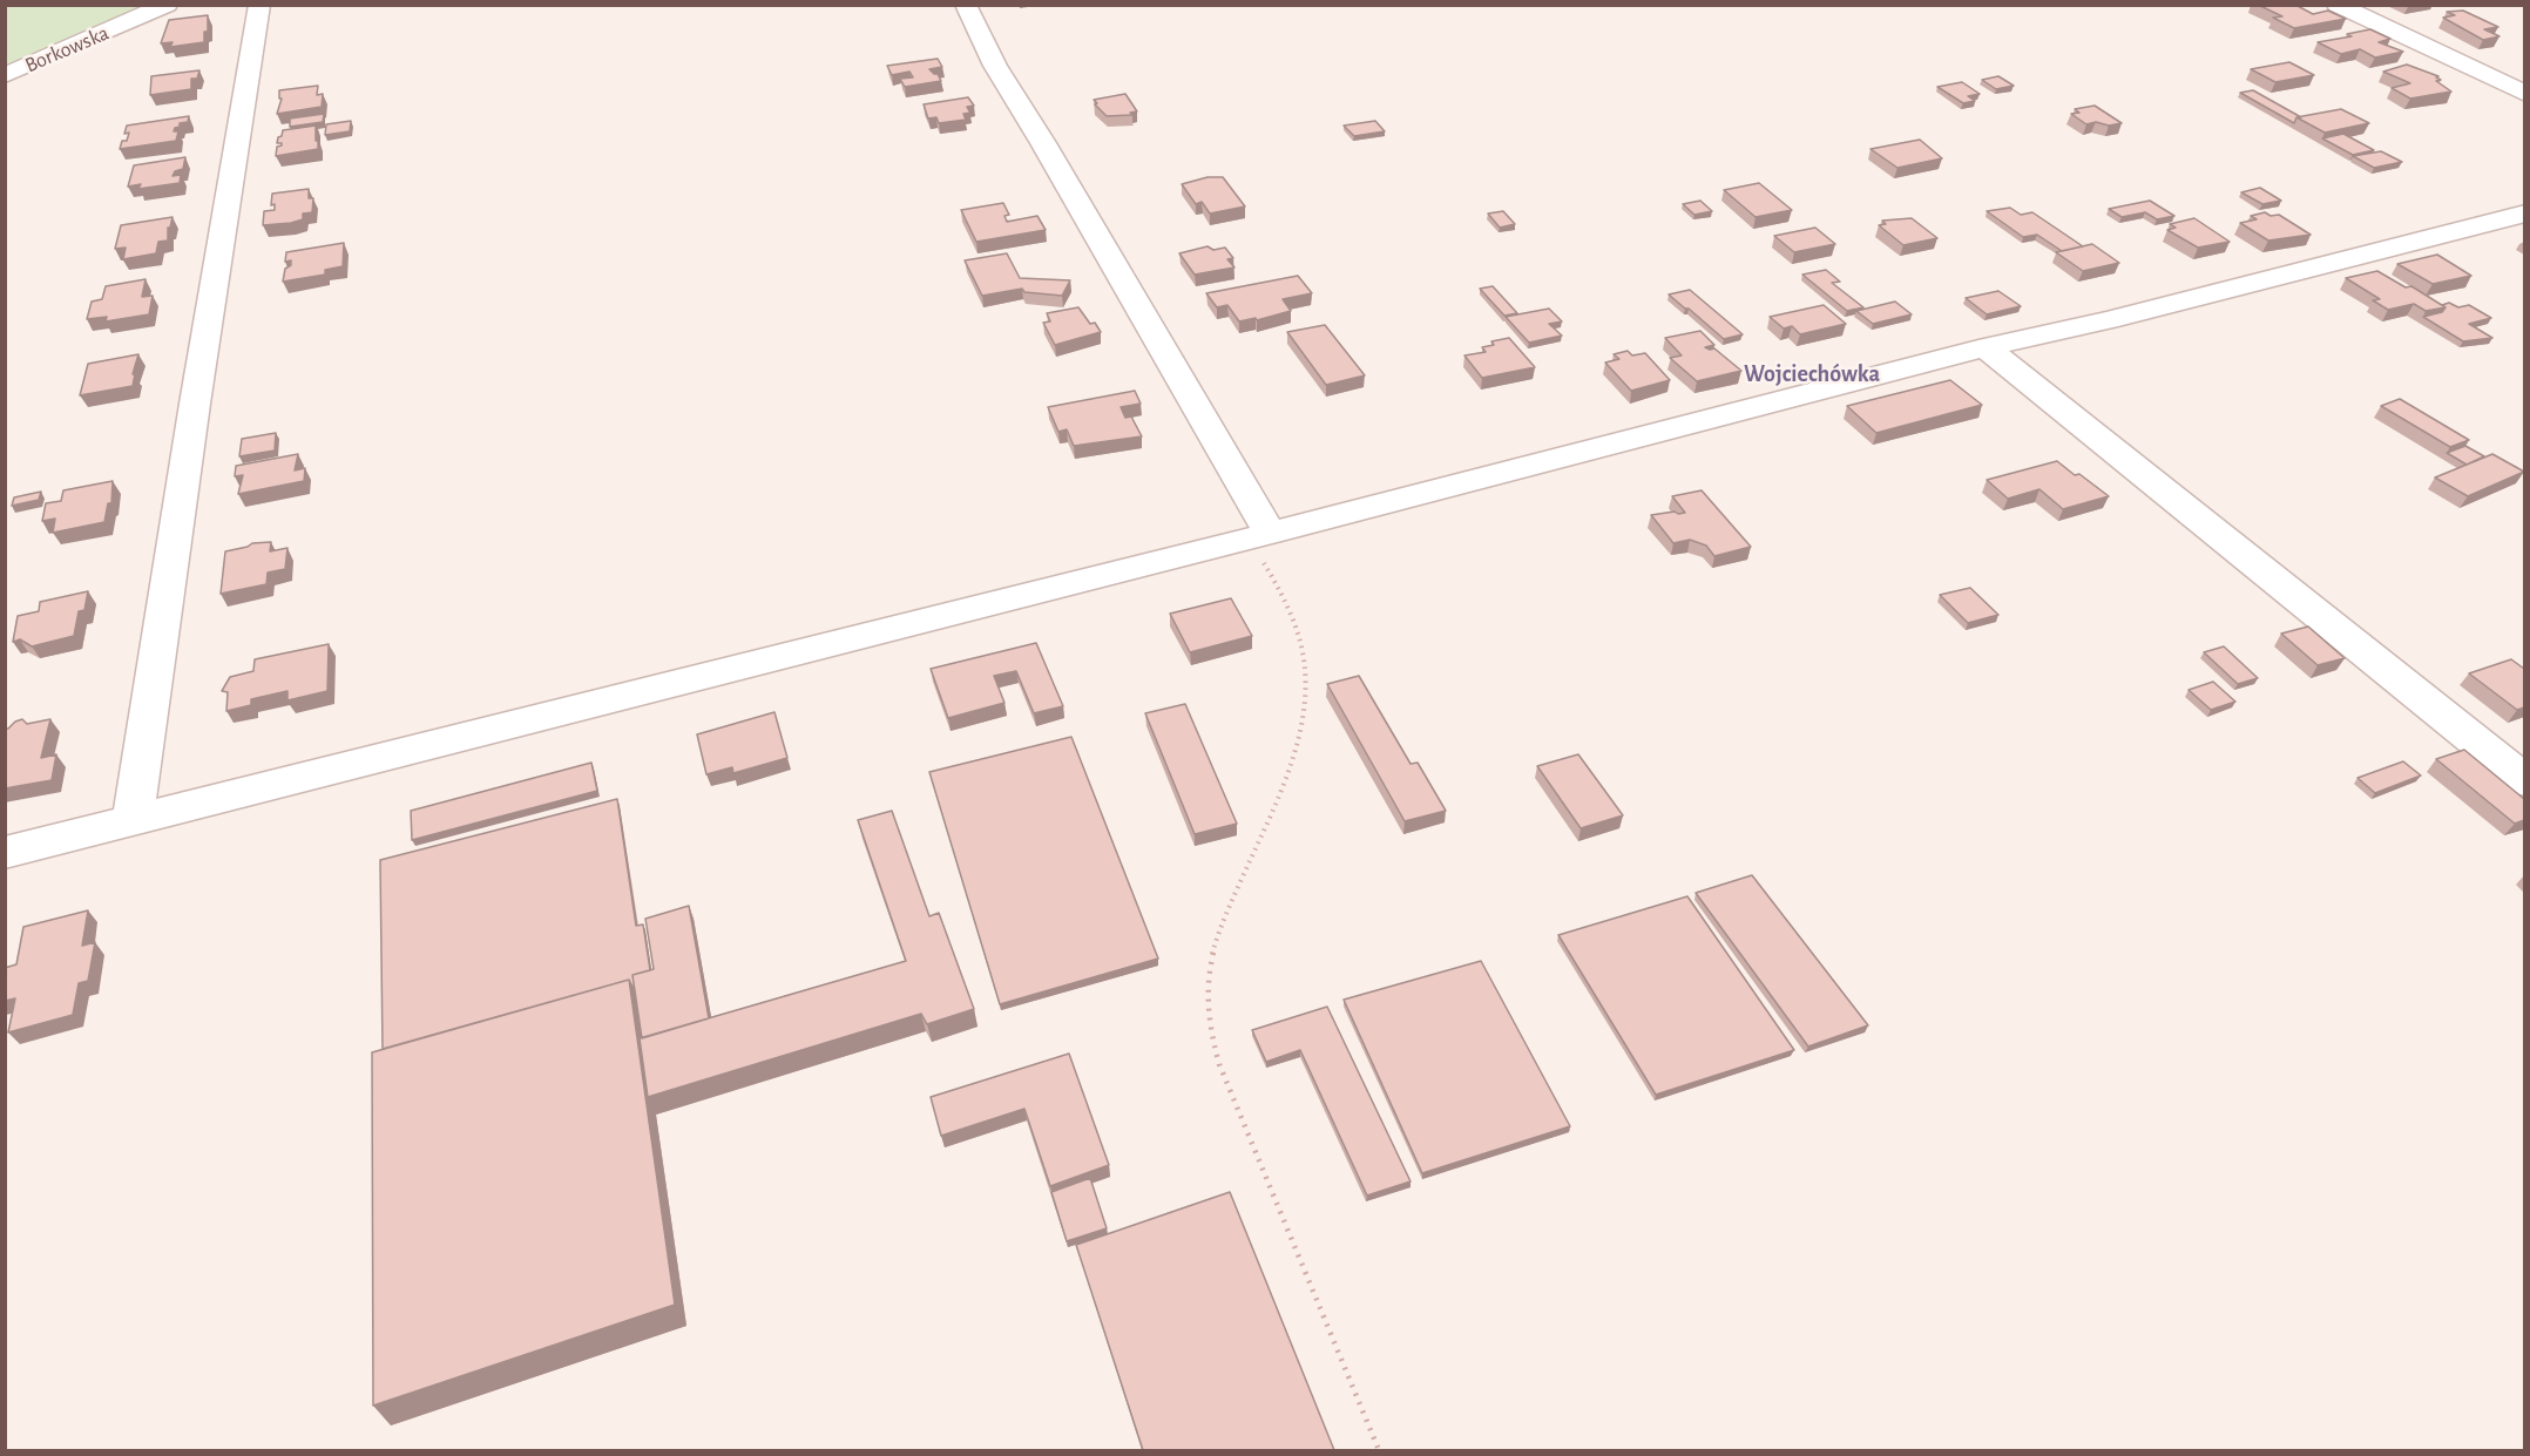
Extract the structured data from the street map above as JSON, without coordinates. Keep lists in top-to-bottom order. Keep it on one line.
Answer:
{"streets":{"street":["Borkowska"]},"districts":["Wojciechówka"]}
